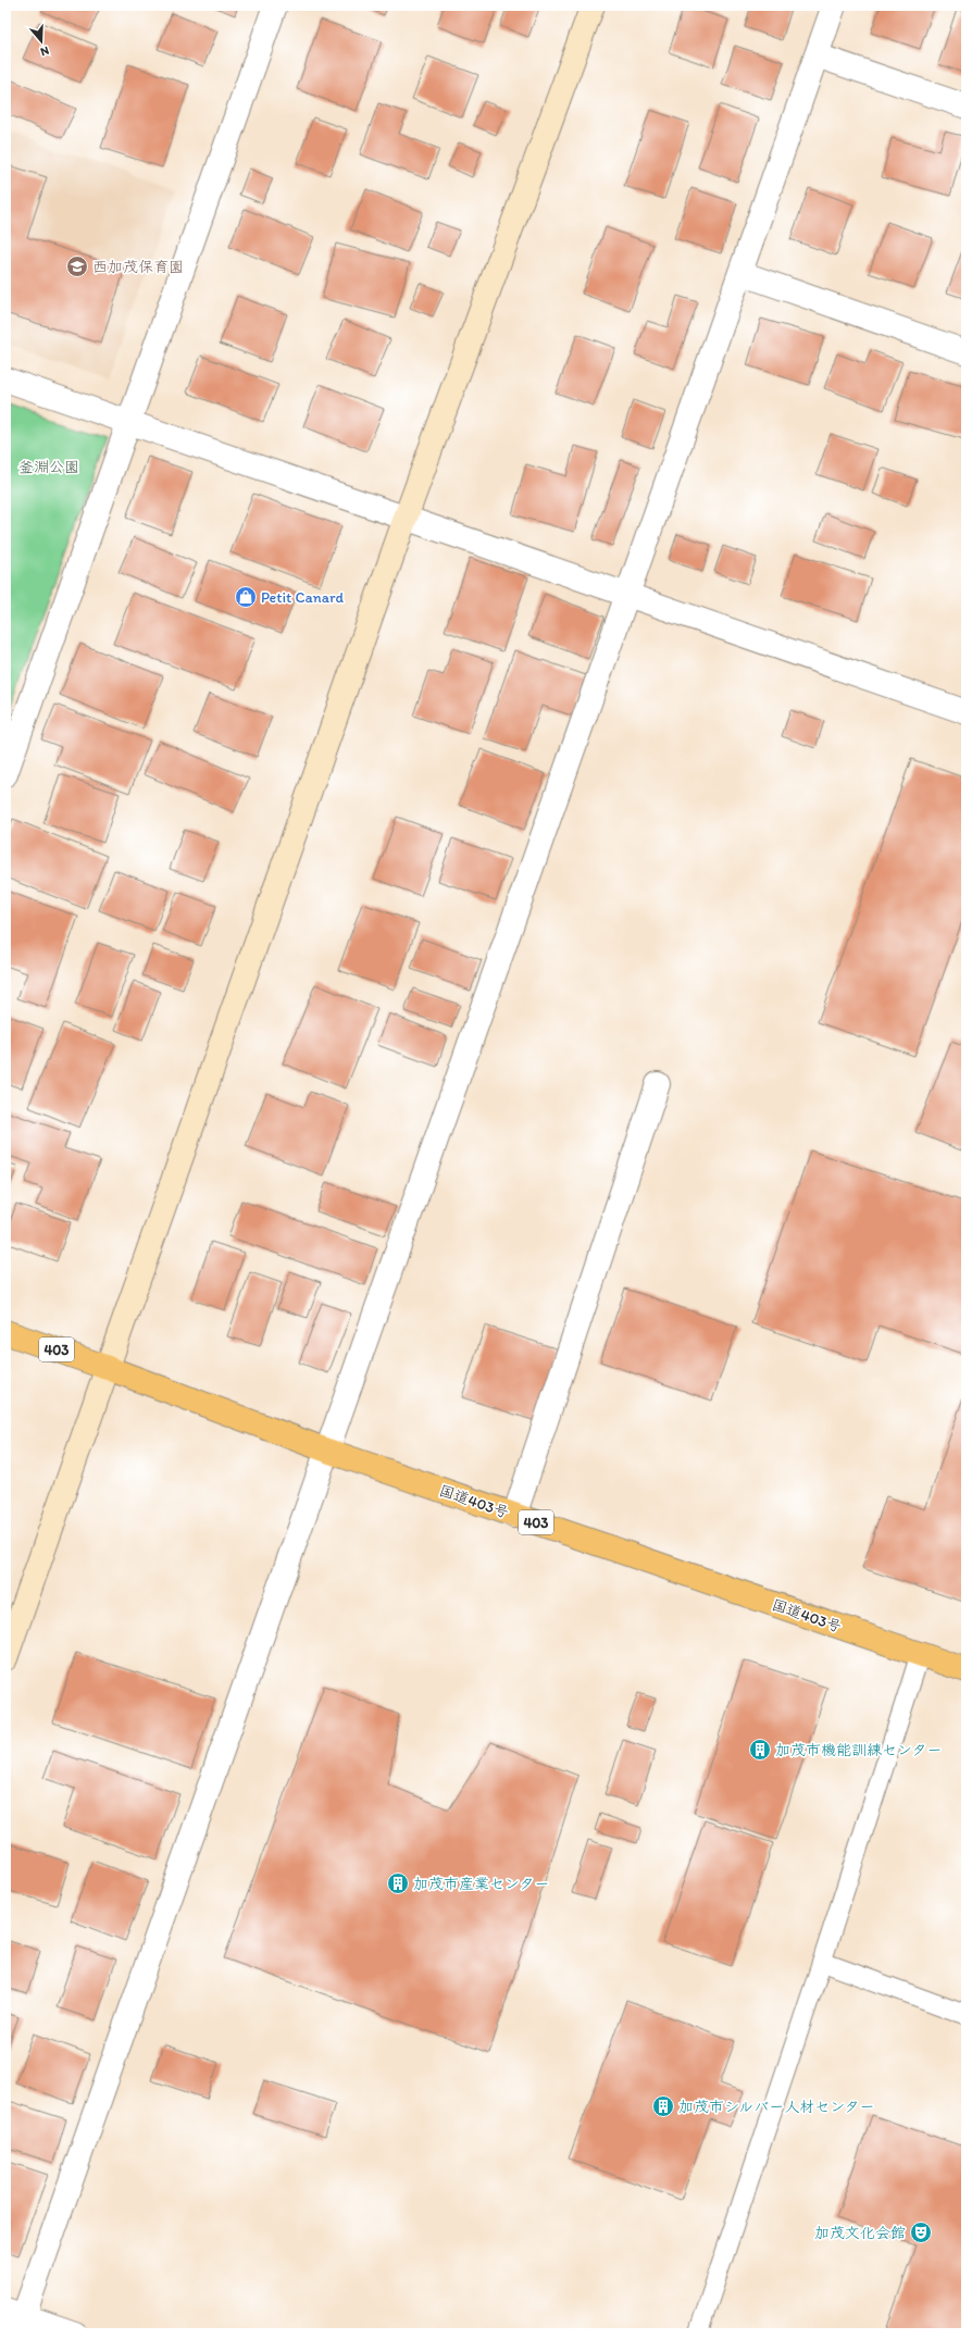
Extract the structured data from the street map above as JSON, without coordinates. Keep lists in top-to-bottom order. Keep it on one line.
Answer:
{"streets":{"highway":["403","国道403号"]},"crossings":[["403","国道403号"]],"parks":["釜淵公園"],"places":{"school or university":["西加茂保育園"],"shop":["Petit Canard"],"building":["加茂市機能訓練センター","加茂市産業センター","加茂市シルバー人材センター"],"theatre":["加茂文化会館"]},"north":"bottom"}
